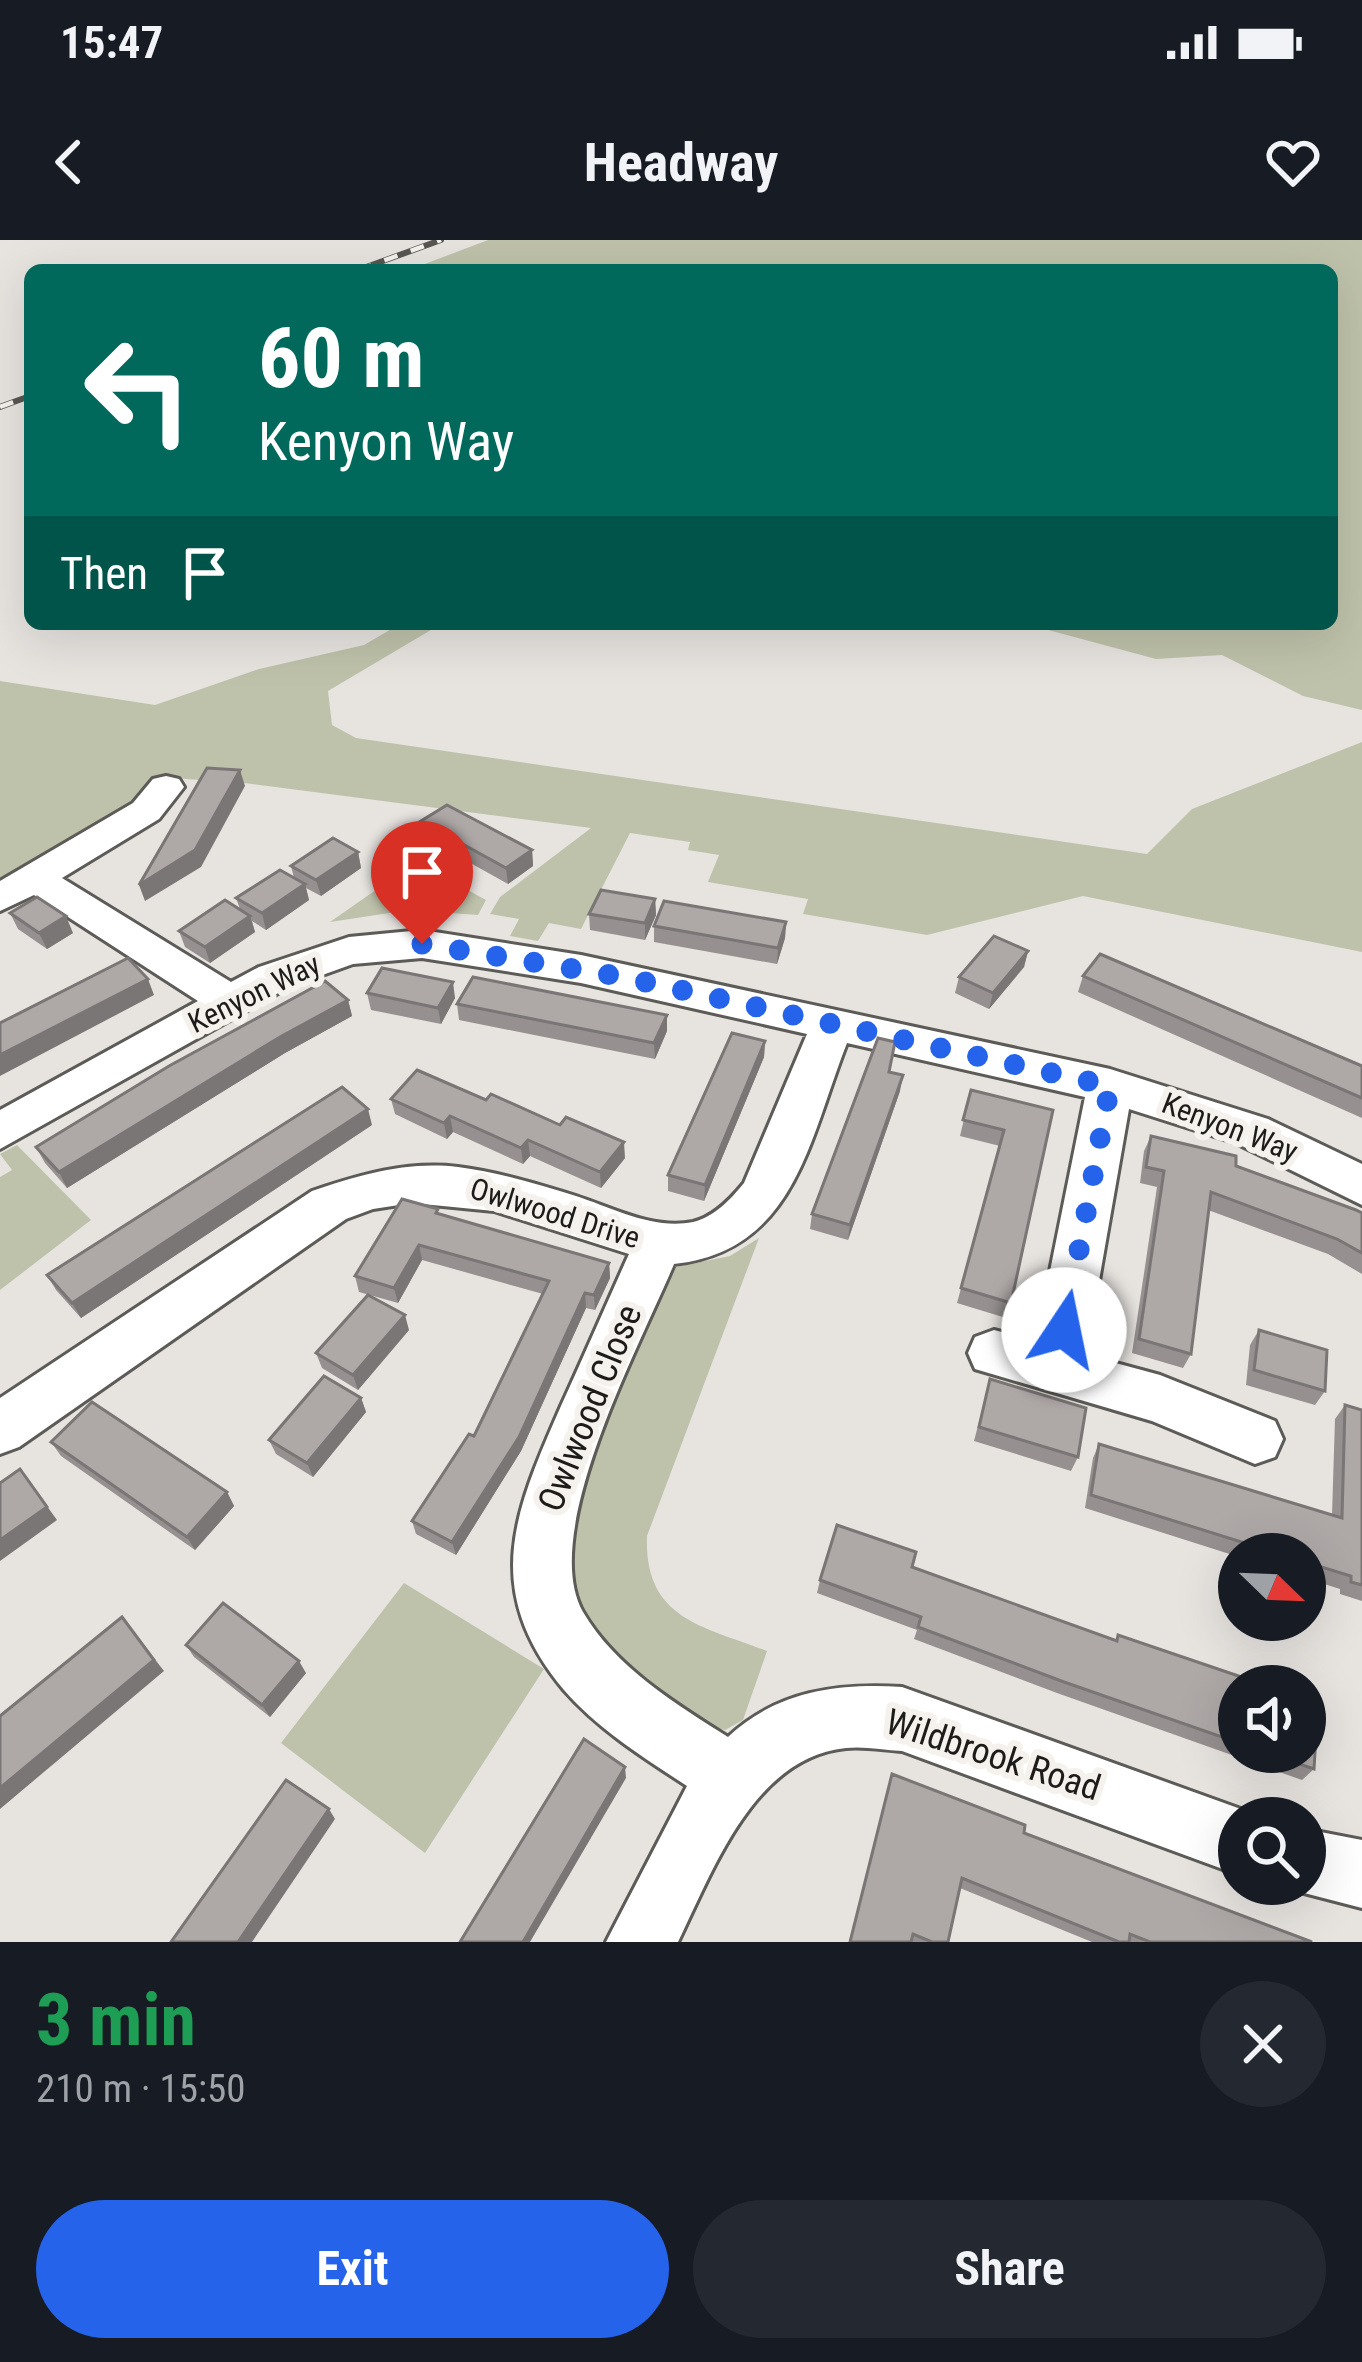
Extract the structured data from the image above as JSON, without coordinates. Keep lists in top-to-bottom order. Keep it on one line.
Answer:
{"streets":{"street":["Kenyon Way","Owlwood Drive","Owlwood Close","Wildbrook Road"]},"crossings":[["Kenyon Way","Owlwood Drive"],["Owlwood Drive","Owlwood Close"],["Owlwood Close","Wildbrook Road"]],"north":"bottom right","page":{"status":"15:47","header":"Headway","turn":["60 m","Kenyon Way"],"then":"Then","heading":["3 min","210 m · 15:50"],"buttons":["Exit","Share"]}}
